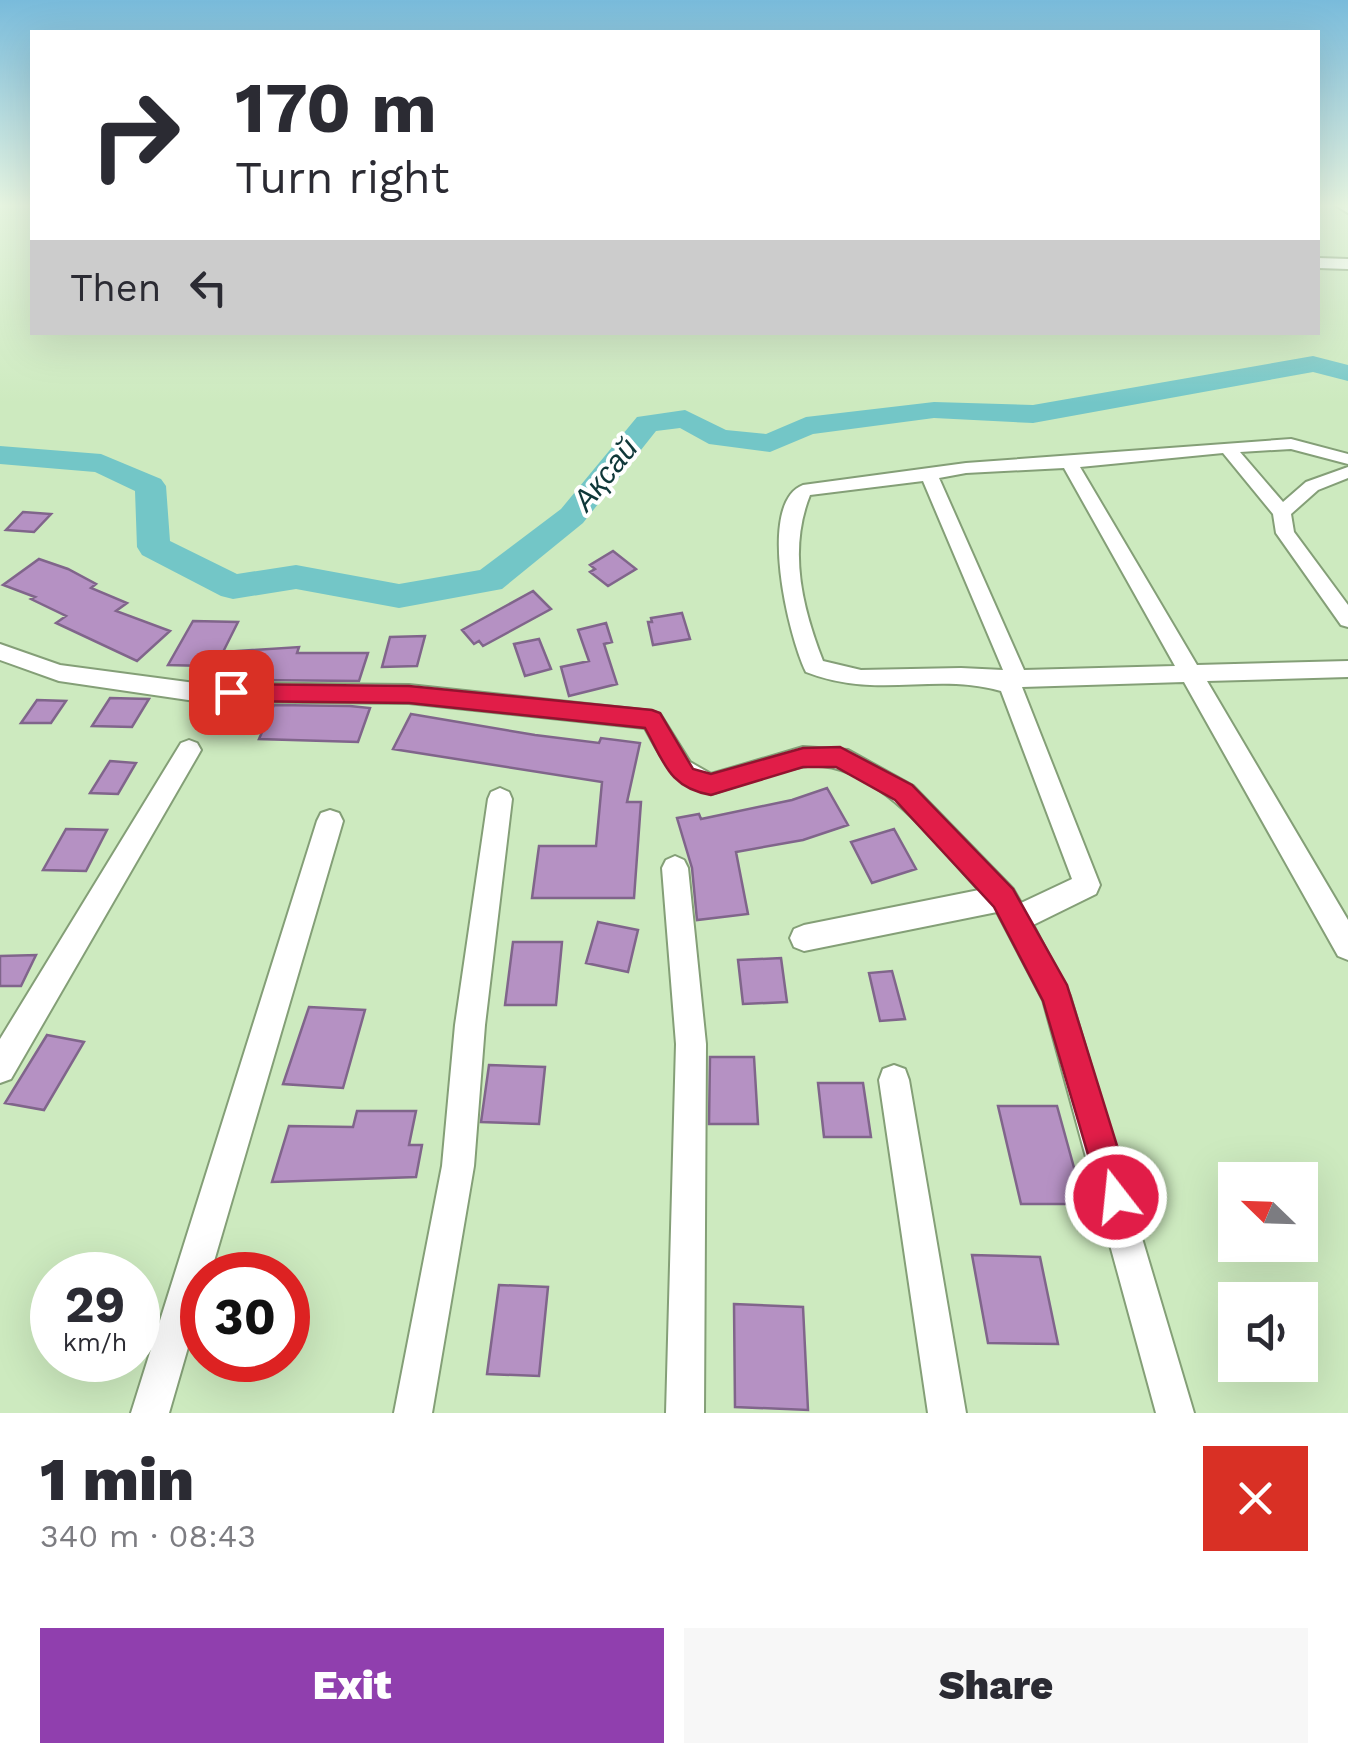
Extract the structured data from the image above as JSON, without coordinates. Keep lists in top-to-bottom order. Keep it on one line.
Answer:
{"water":["Ақсай"],"north":"top left","page":{"turn":["170 m","Turn right"],"then":"Then","speed":"29 km/h","limit":"30","heading":["1 min","340 m · 08:43"],"buttons":["Exit","Share"]}}
